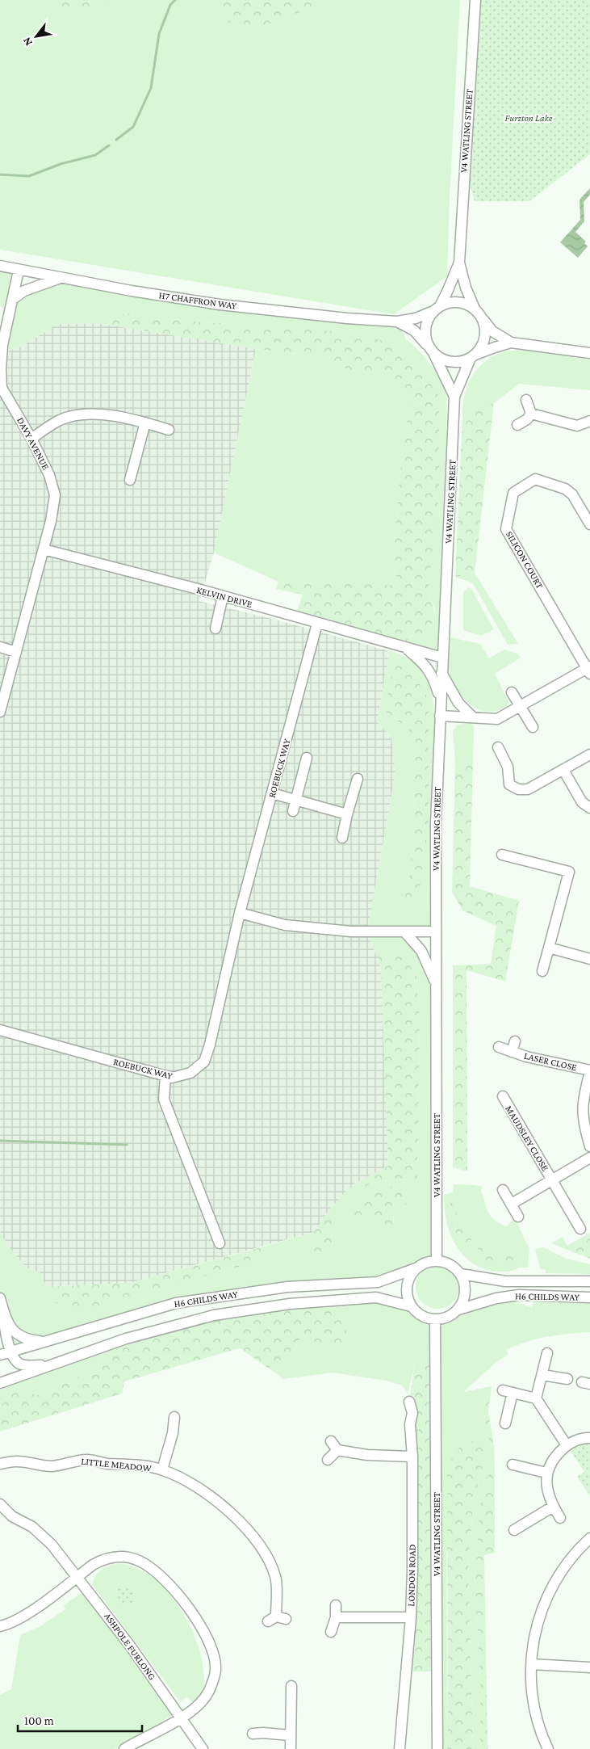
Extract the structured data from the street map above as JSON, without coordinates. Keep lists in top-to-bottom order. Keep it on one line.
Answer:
{"streets":{"street":["V4 WATLING STREET","H7 CHAFFRON WAY","DAVY AVENUE","SILICON COURT","KELVIN DRIVE","ROEBUCK WAY","LASER CLOSE","MAUDSLEY CLOSE","H6 CHILDS WAY","LITTLE MEADOW","LONDON ROAD","ASHPOLE FURLONG"]},"crossings":[["V4 WATLING STREET","H7 CHAFFRON WAY"],["V4 WATLING STREET","KELVIN DRIVE"],["V4 WATLING STREET","H6 CHILDS WAY"],["H7 CHAFFRON WAY","DAVY AVENUE"],["DAVY AVENUE","KELVIN DRIVE"],["KELVIN DRIVE","ROEBUCK WAY"]],"parks":["Furzton Lake"],"scale_bar":"100 m","north":"bottom left"}
